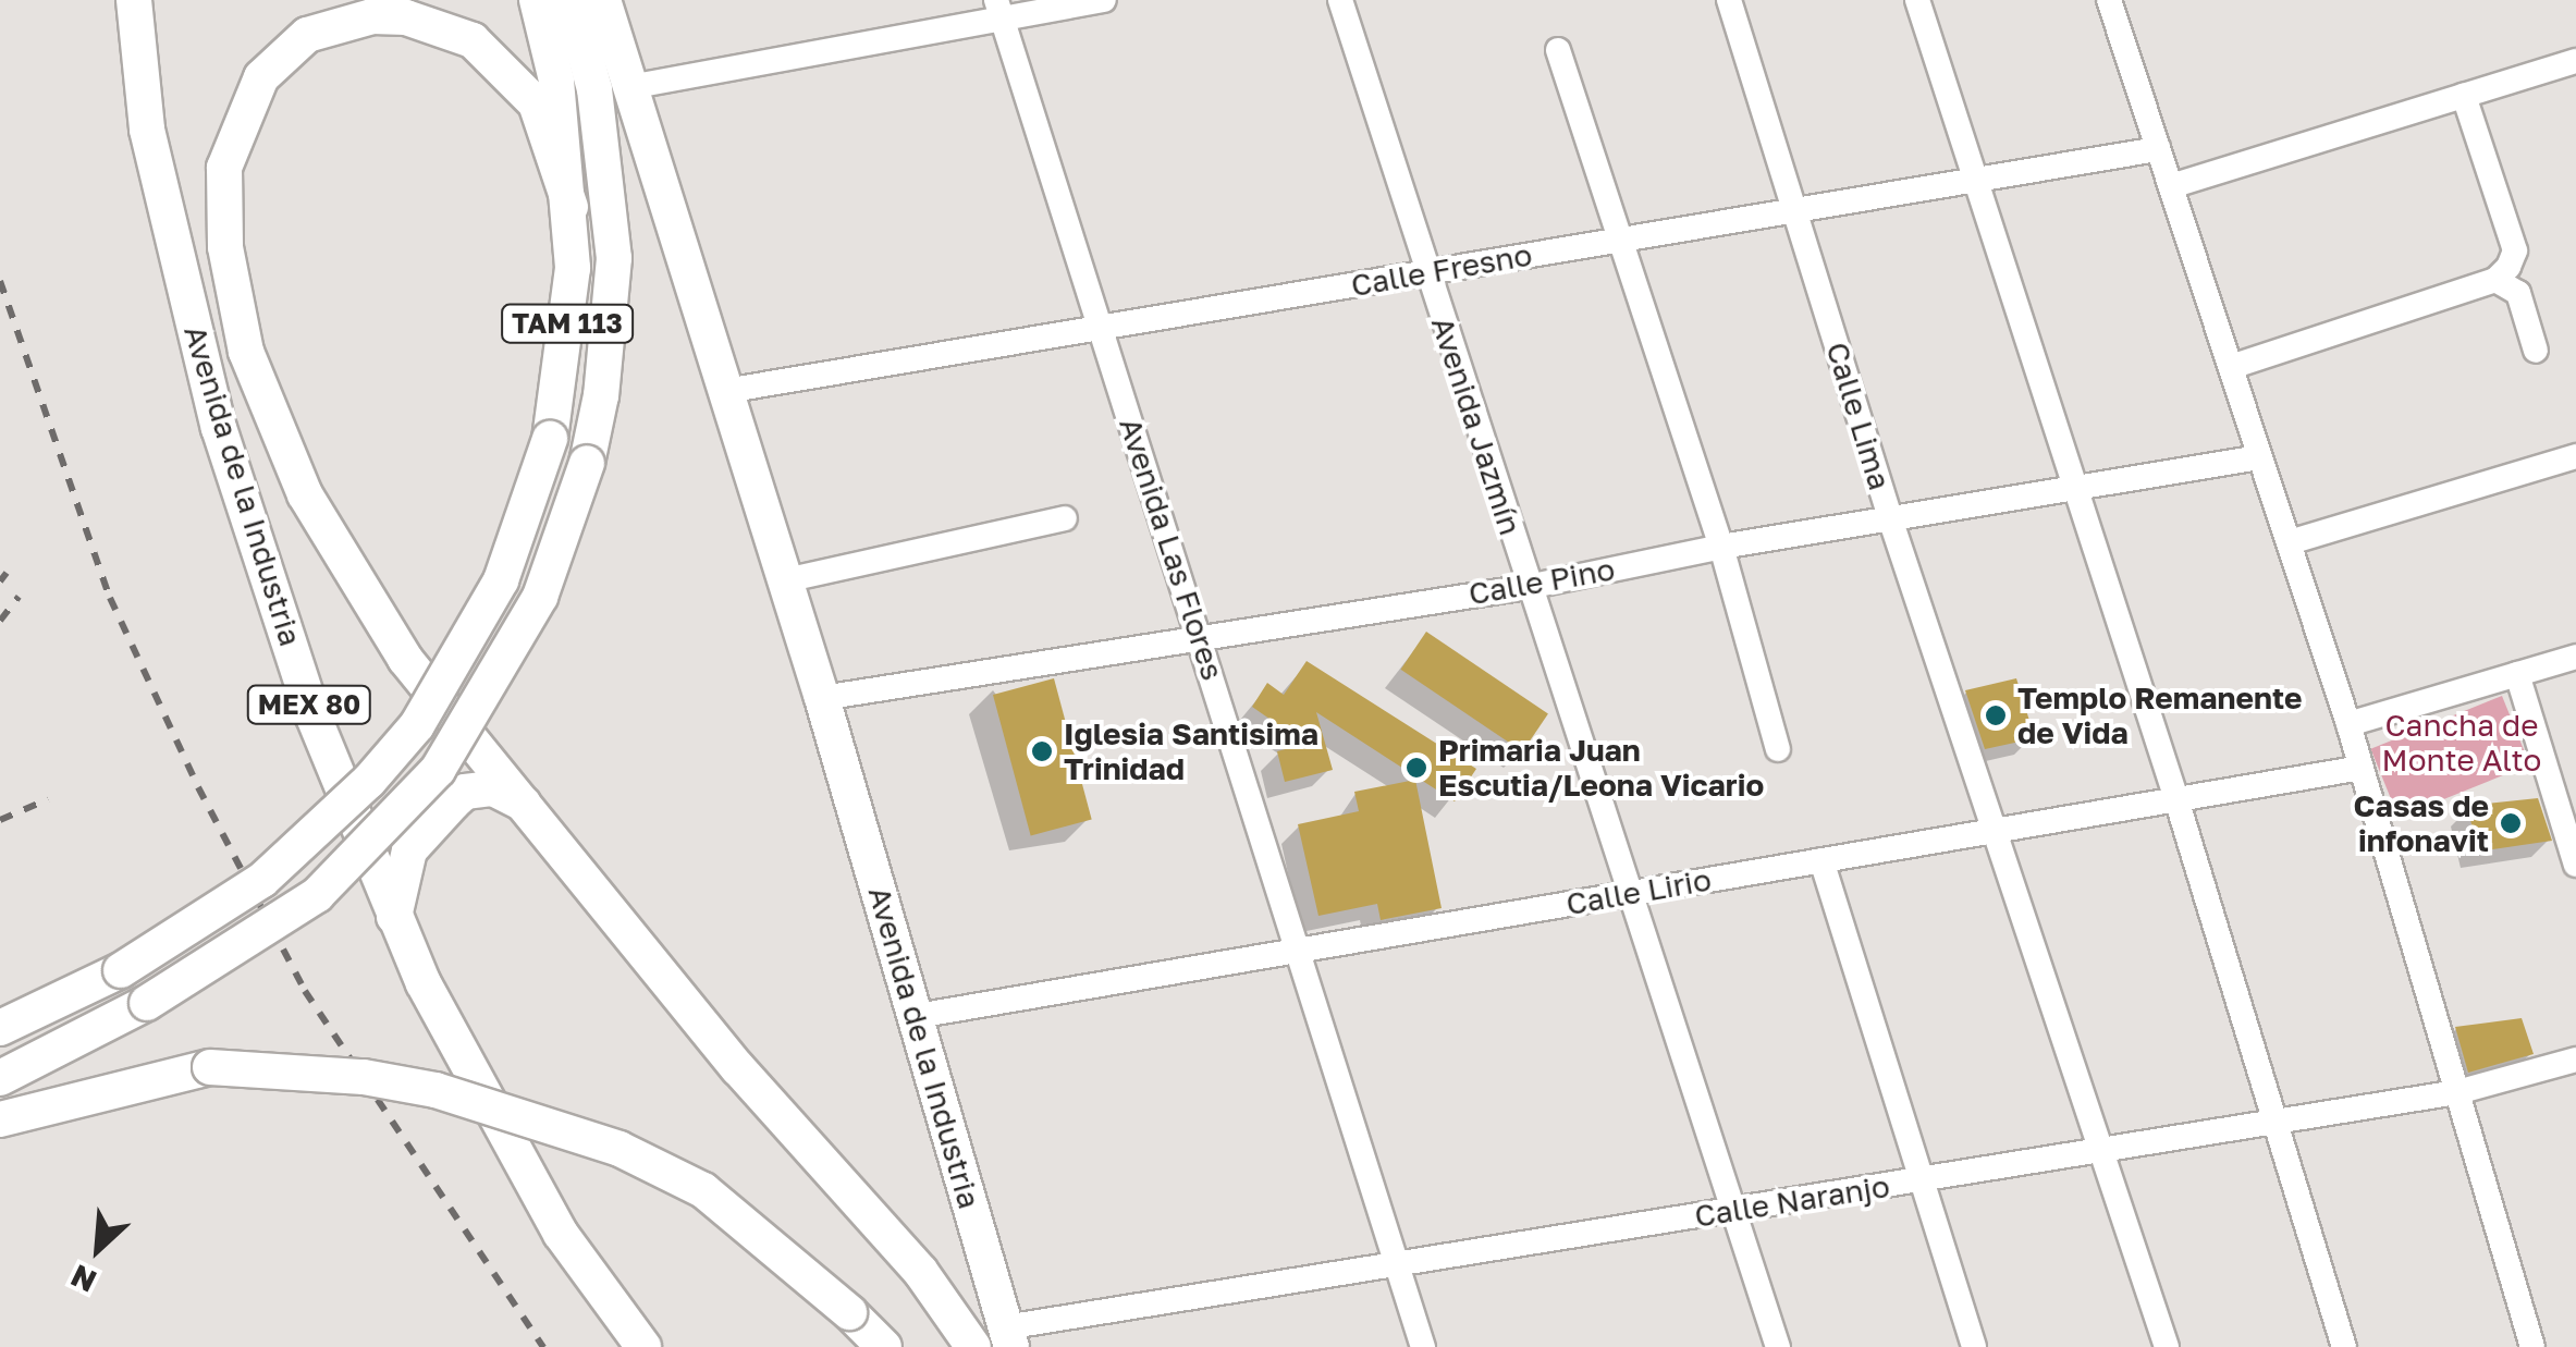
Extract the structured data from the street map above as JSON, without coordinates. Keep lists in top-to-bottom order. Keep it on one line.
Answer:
{"streets":{"highway":["TAM 113","Avenida de la Industria","MEX 80"],"street":["Calle Fresno","Calle Lima","Avenida Jazmín","Avenida Las Flores","Calle Pino","Calle Lirio","Calle Naranjo"]},"crossings":[["Calle Fresno","Calle Lima"],["Calle Fresno","Avenida Jazmín"],["Calle Fresno","Avenida de la Industria"],["Calle Fresno","Avenida Las Flores"],["Calle Lima","Calle Pino"],["Calle Lima","Calle Lirio"],["Calle Lima","Calle Naranjo"],["Avenida Jazmín","Calle Pino"],["Avenida Jazmín","Calle Lirio"],["Avenida Jazmín","Calle Naranjo"],["Avenida de la Industria","Calle Pino"],["Avenida de la Industria","Calle Lirio"],["Avenida de la Industria","Calle Naranjo"],["Avenida Las Flores","Calle Pino"],["Avenida Las Flores","Calle Lirio"],["Avenida Las Flores","Calle Naranjo"]],"parks":["Cancha de Monte Alto"],"places":["Templo Remanente de Vida","Iglesia Santisima Trinidad","Primaria Juan Escutia/Leona Vicario","Casas de infonavit"],"north":"bottom left"}
